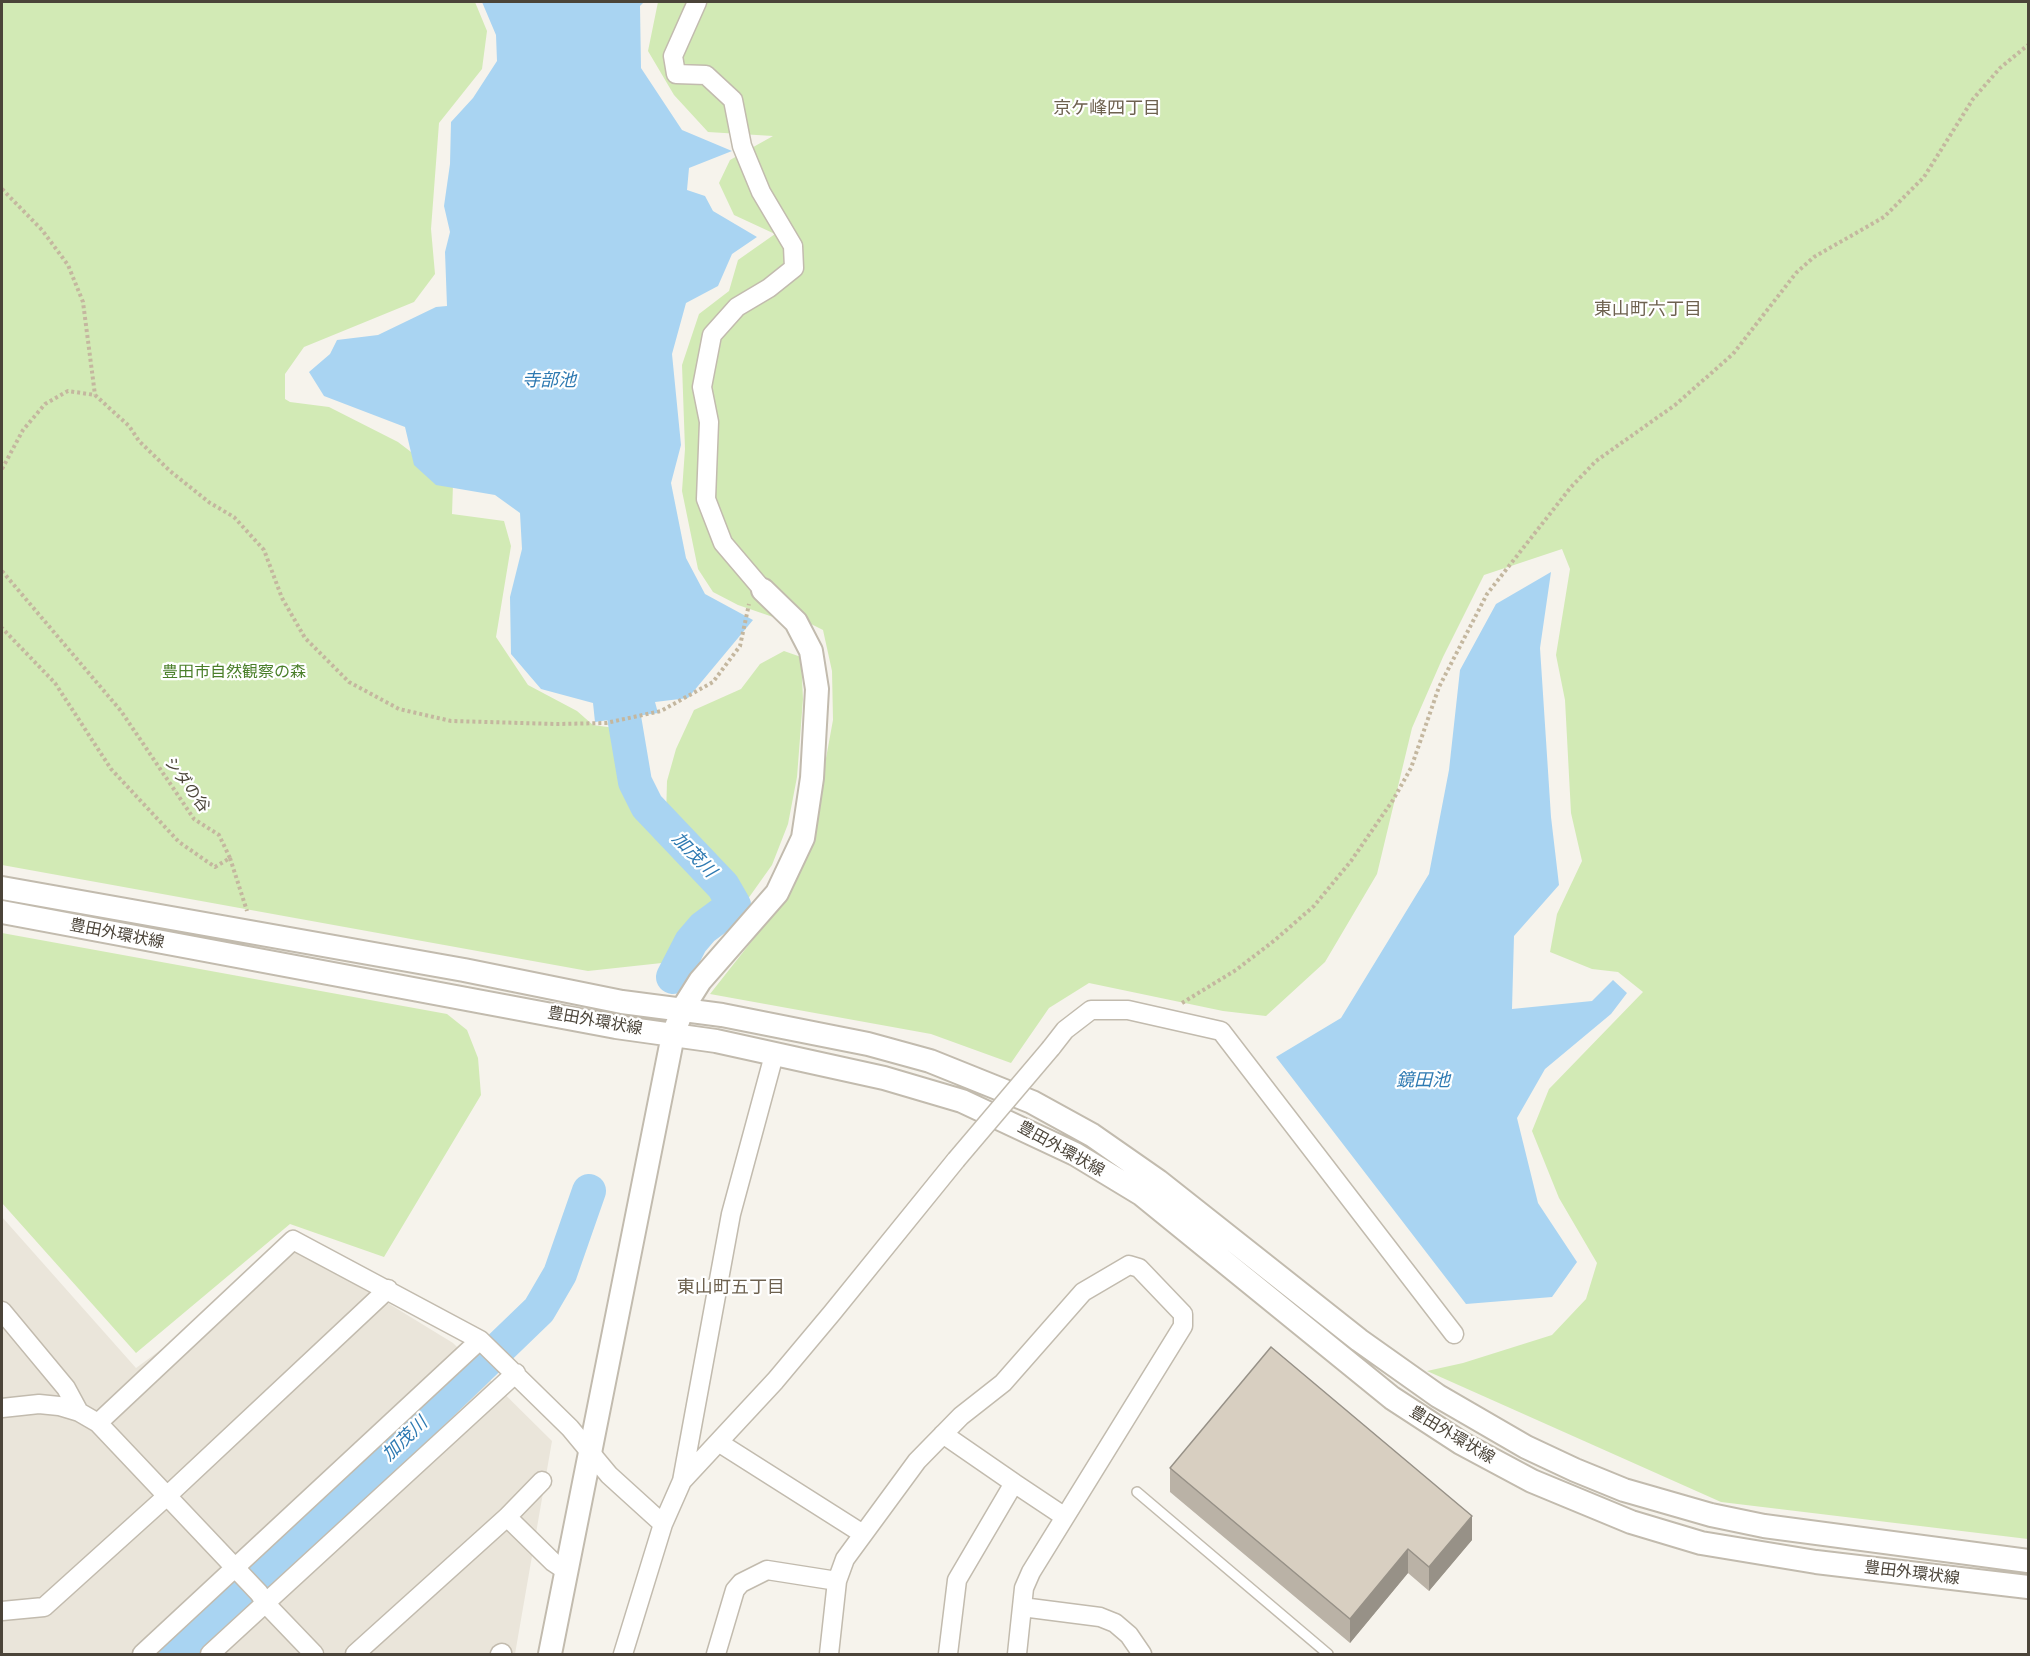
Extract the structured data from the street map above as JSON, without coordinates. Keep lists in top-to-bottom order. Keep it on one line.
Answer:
{"streets":{"street":["豊田外環状線"],"path":["シダの谷"]},"districts":["京ケ峰四丁目","東山町六丁目","東山町五丁目"],"water":["寺部池","加茂川","鏡田池"],"parks":["豊田市自然観察の森"]}
